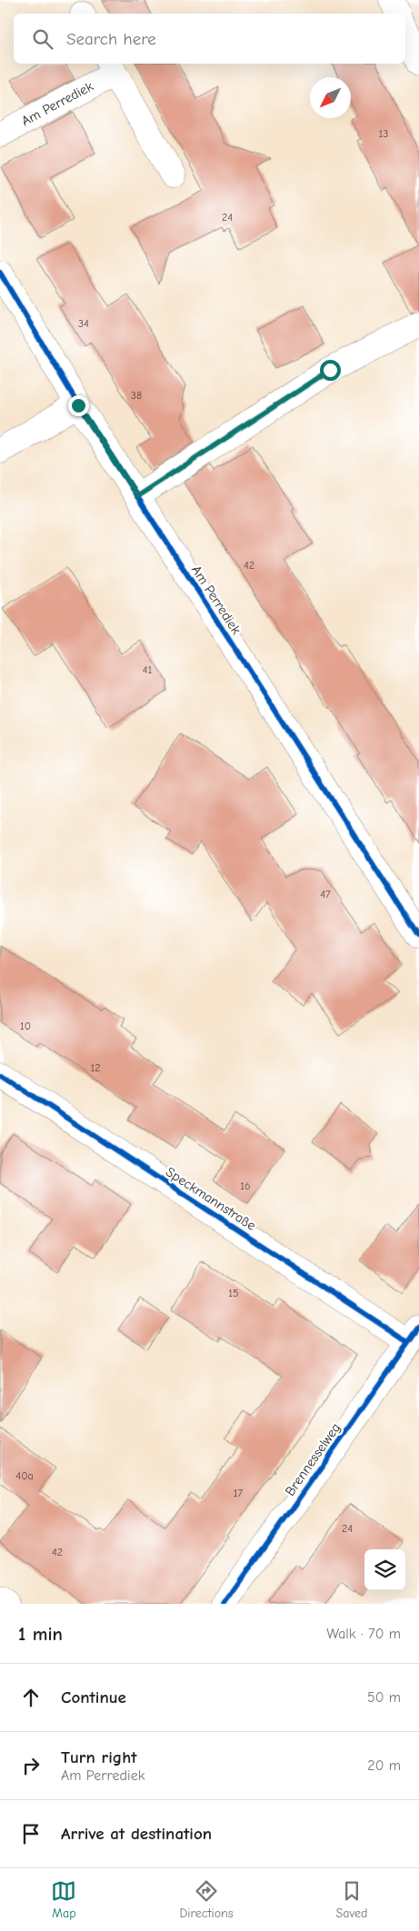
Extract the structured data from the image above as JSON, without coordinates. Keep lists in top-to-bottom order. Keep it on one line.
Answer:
{"streets":{"street":["Am Perrediek","Speckmannstraße","Brennesselweg"]},"crossings":[["Speckmannstraße","Brennesselweg"]],"house_numbers":["13","24","34","38","42","41","47","10","12","16","15","40a","17","24","42"],"north":"bottom left","page":{"search":"Search here","heading":["1 min","Walk · 70 m"],"list":[["Continue","50 m"],["Turn right","Am Perrediek","20 m"],"Arrive at destination"],"nav":["Map","Directions","Saved"]}}
